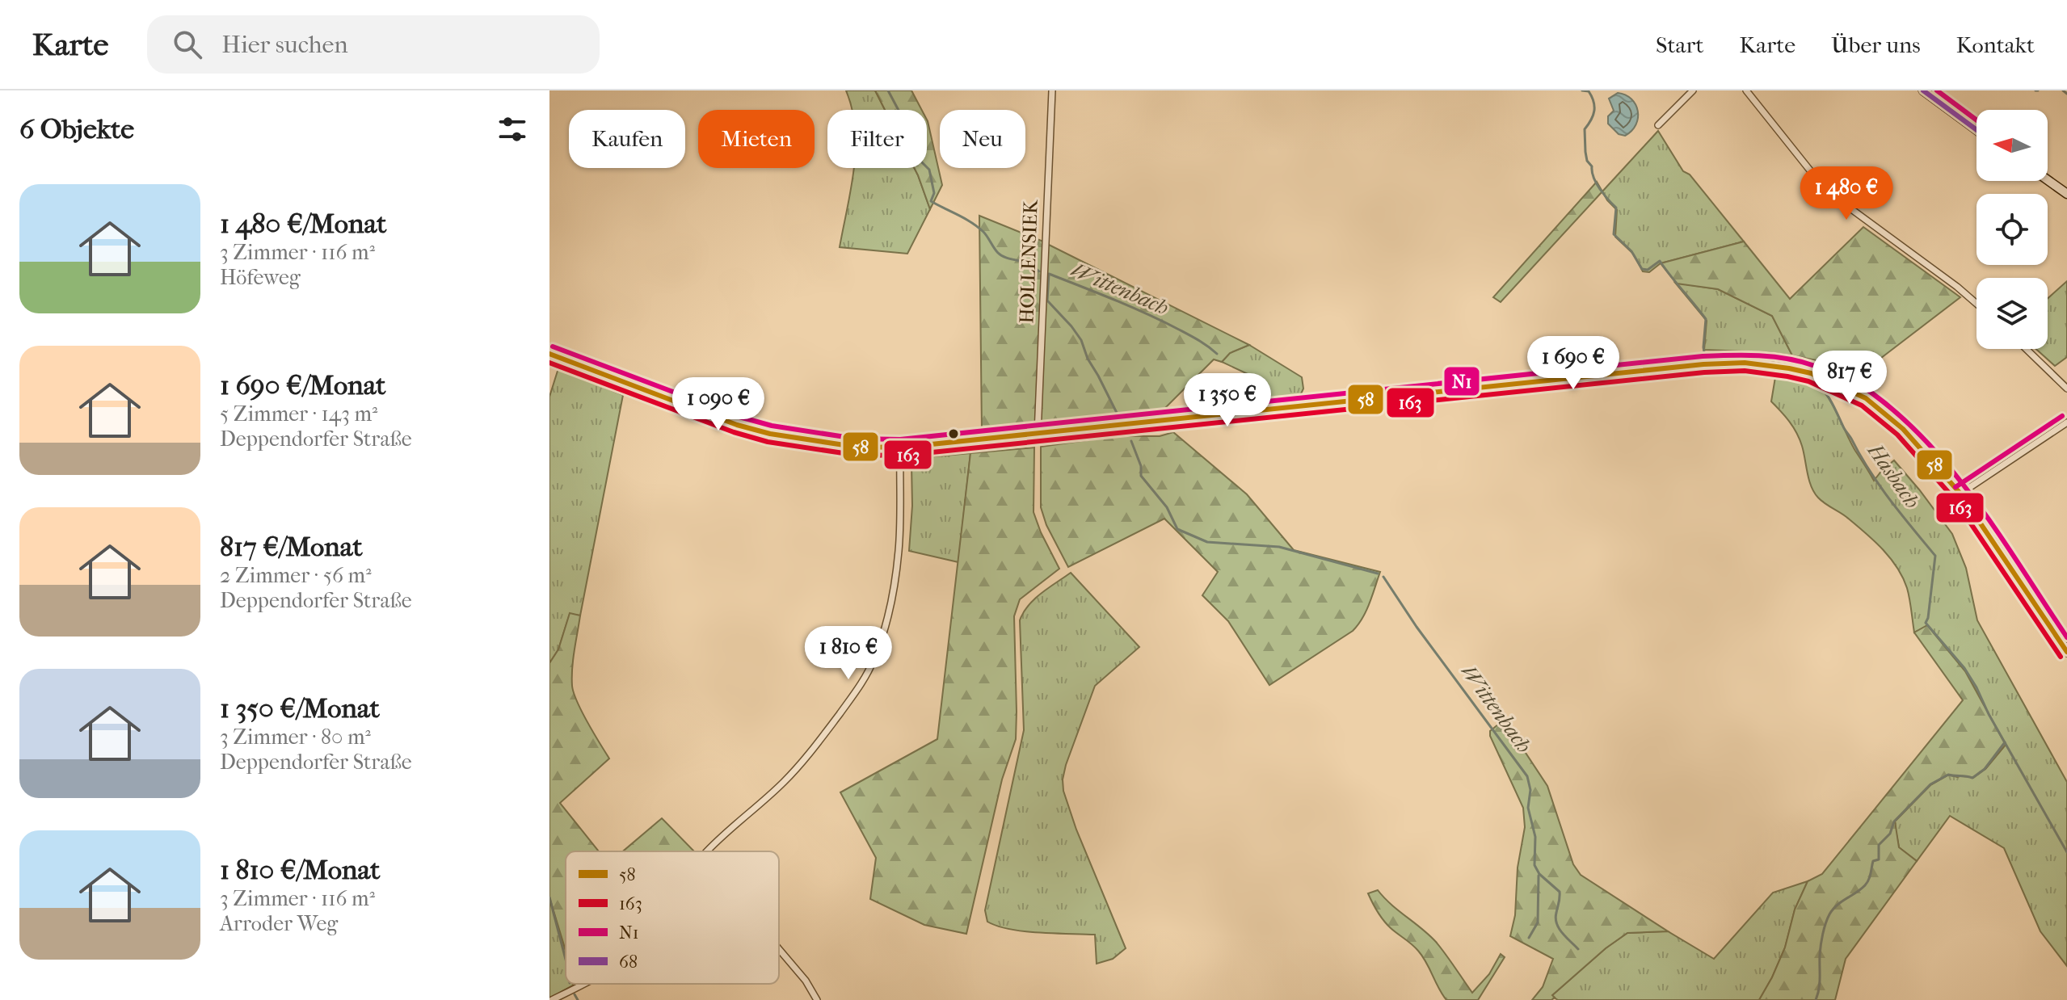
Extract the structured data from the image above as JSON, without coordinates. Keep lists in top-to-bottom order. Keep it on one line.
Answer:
{"streets":{"street":["HOLLENSIEK"]},"water":["Wittenbach","Hasbach"],"lines":["transit line N1","transit line 68","transit line 58","transit line 163"],"legend":["58","163","N1","68"],"north":"left","page":{"header":"Karte","search":"Hier suchen","nav":["Start","Karte","Über uns","Kontakt"],"heading":"6 Objekte","chip":["Kaufen","Mieten","Filter","Neu"],"price":["1 480 €","1 690 €","817 €","1 350 €","1 090 €","1 810 €"],"list":[{"name":"1 480 €/Monat","note":"3 Zimmer · 116 m² · Höfeweg"},{"name":"1 690 €/Monat","note":"5 Zimmer · 143 m² · Deppendorfer Straße"},{"name":"817 €/Monat","note":"2 Zimmer · 56 m² · Deppendorfer Straße"},{"name":"1 350 €/Monat","note":"3 Zimmer · 80 m² · Deppendorfer Straße"},{"name":"1 810 €/Monat","note":"3 Zimmer · 116 m² · Arroder Weg"}]}}
